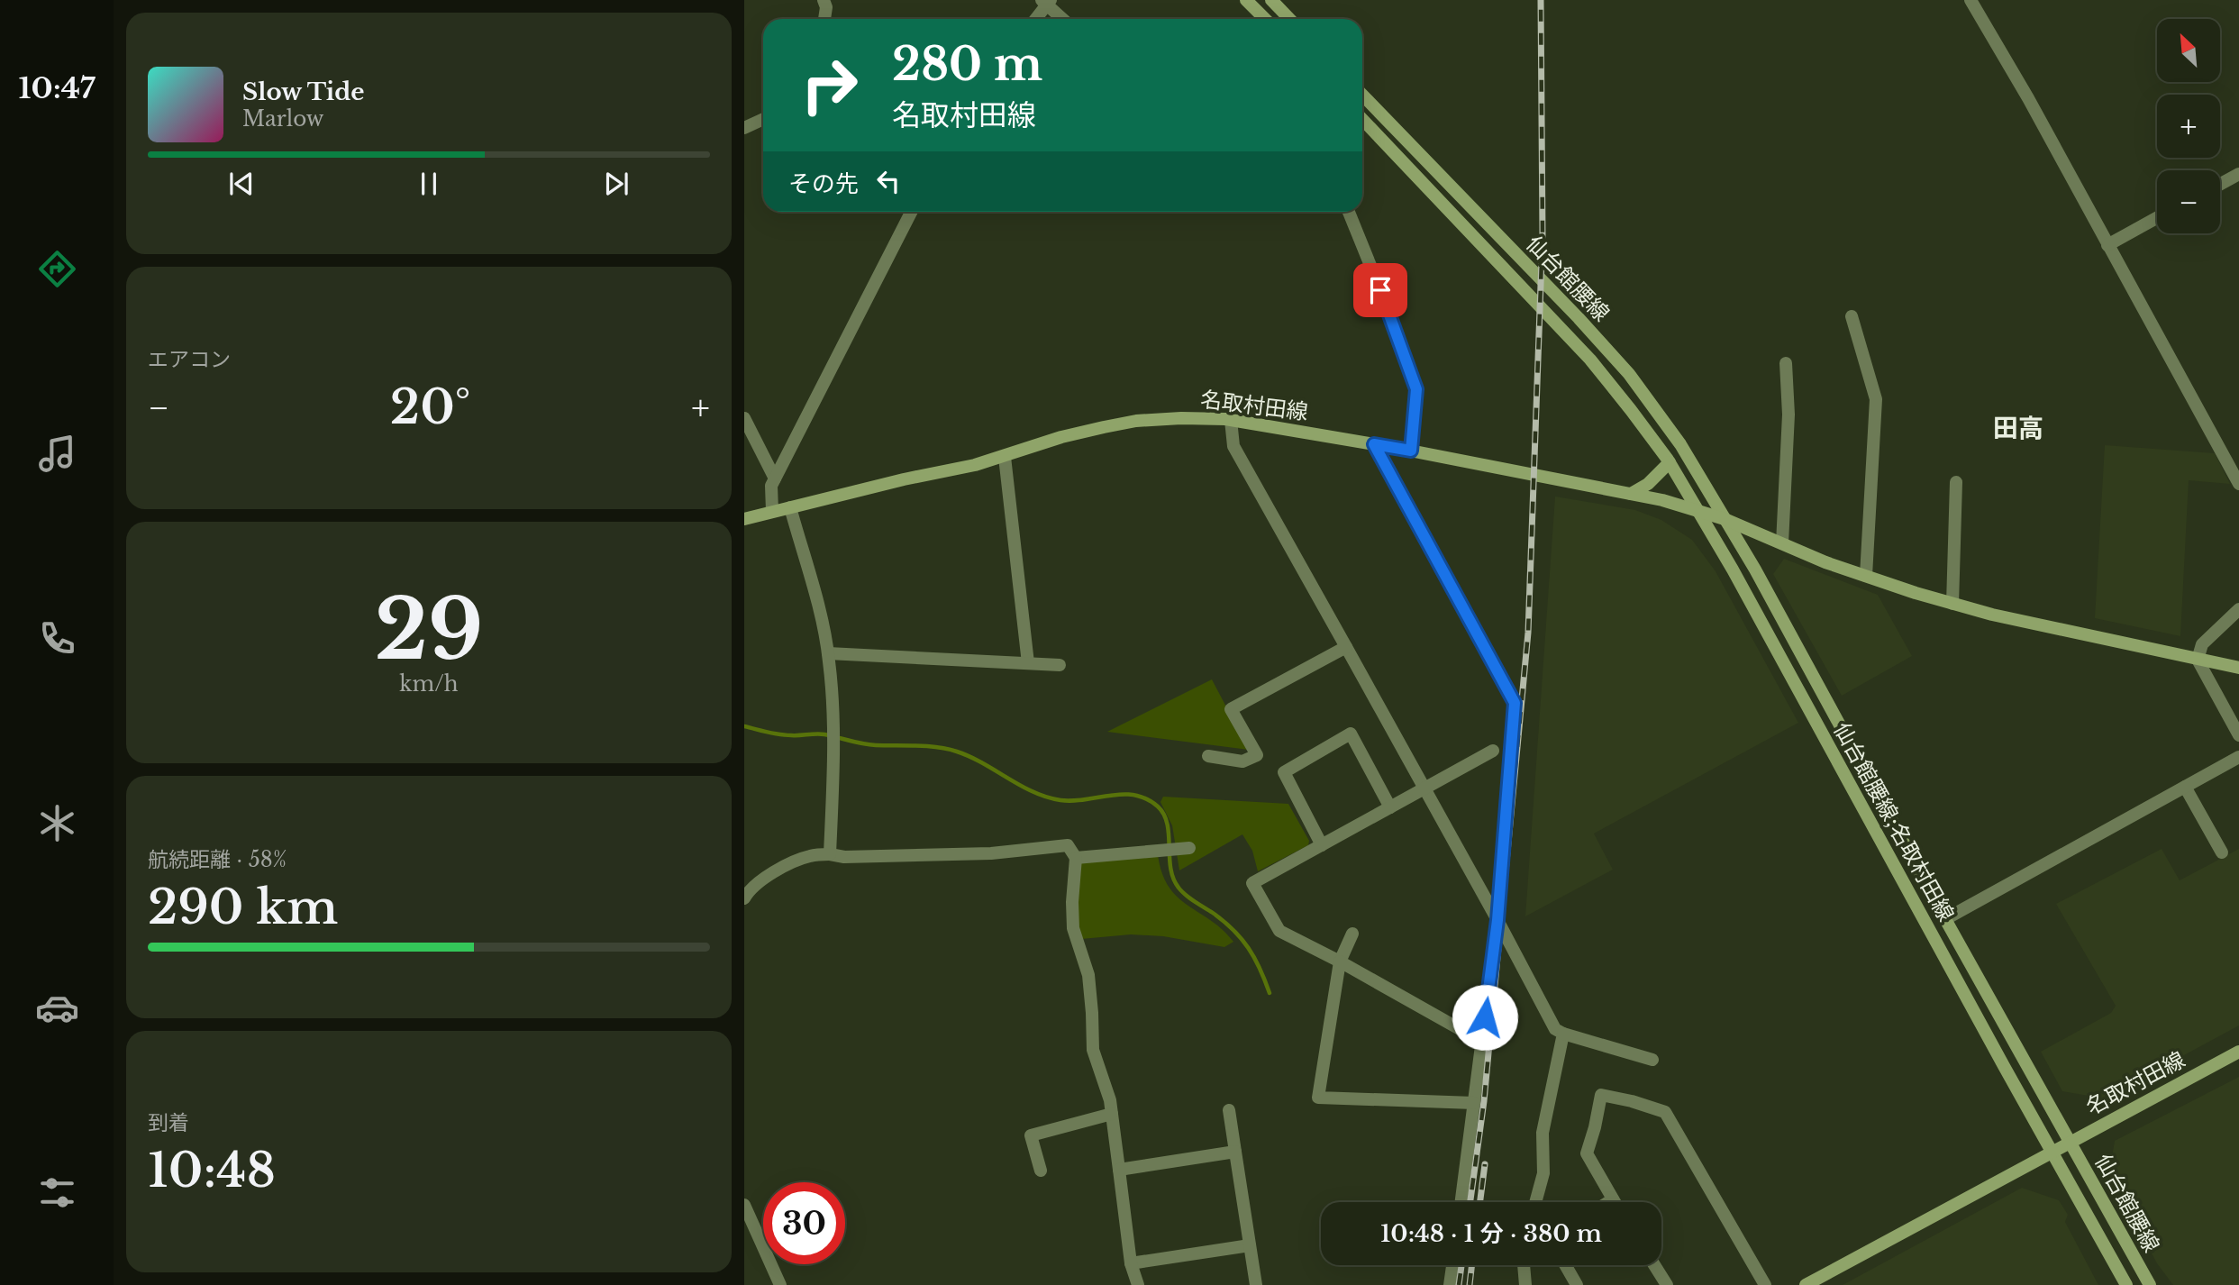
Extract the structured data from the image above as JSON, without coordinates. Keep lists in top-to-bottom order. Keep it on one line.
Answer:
{"streets":{"main road":["仙台館腰線","名取村田線","仙台館腰線;名取村田線"]},"crossings":[["仙台館腰線","名取村田線"],["仙台館腰線","仙台館腰線;名取村田線"],["名取村田線","仙台館腰線;名取村田線"]],"districts":["田高"],"north":"top left","page":{"tabs":"10:47","map_buttons":["+","−"],"turn":["280 m","名取村田線"],"song":["Slow Tide","Marlow"],"then":"その先","tile":["エアコン",["29","km/h"],["航続距離 · 58%","290 km"],["到着","10:48"]],"heat":["−","20°","+"],"limit":"30","trip":"10:48 · 1 分 · 380 m"}}
